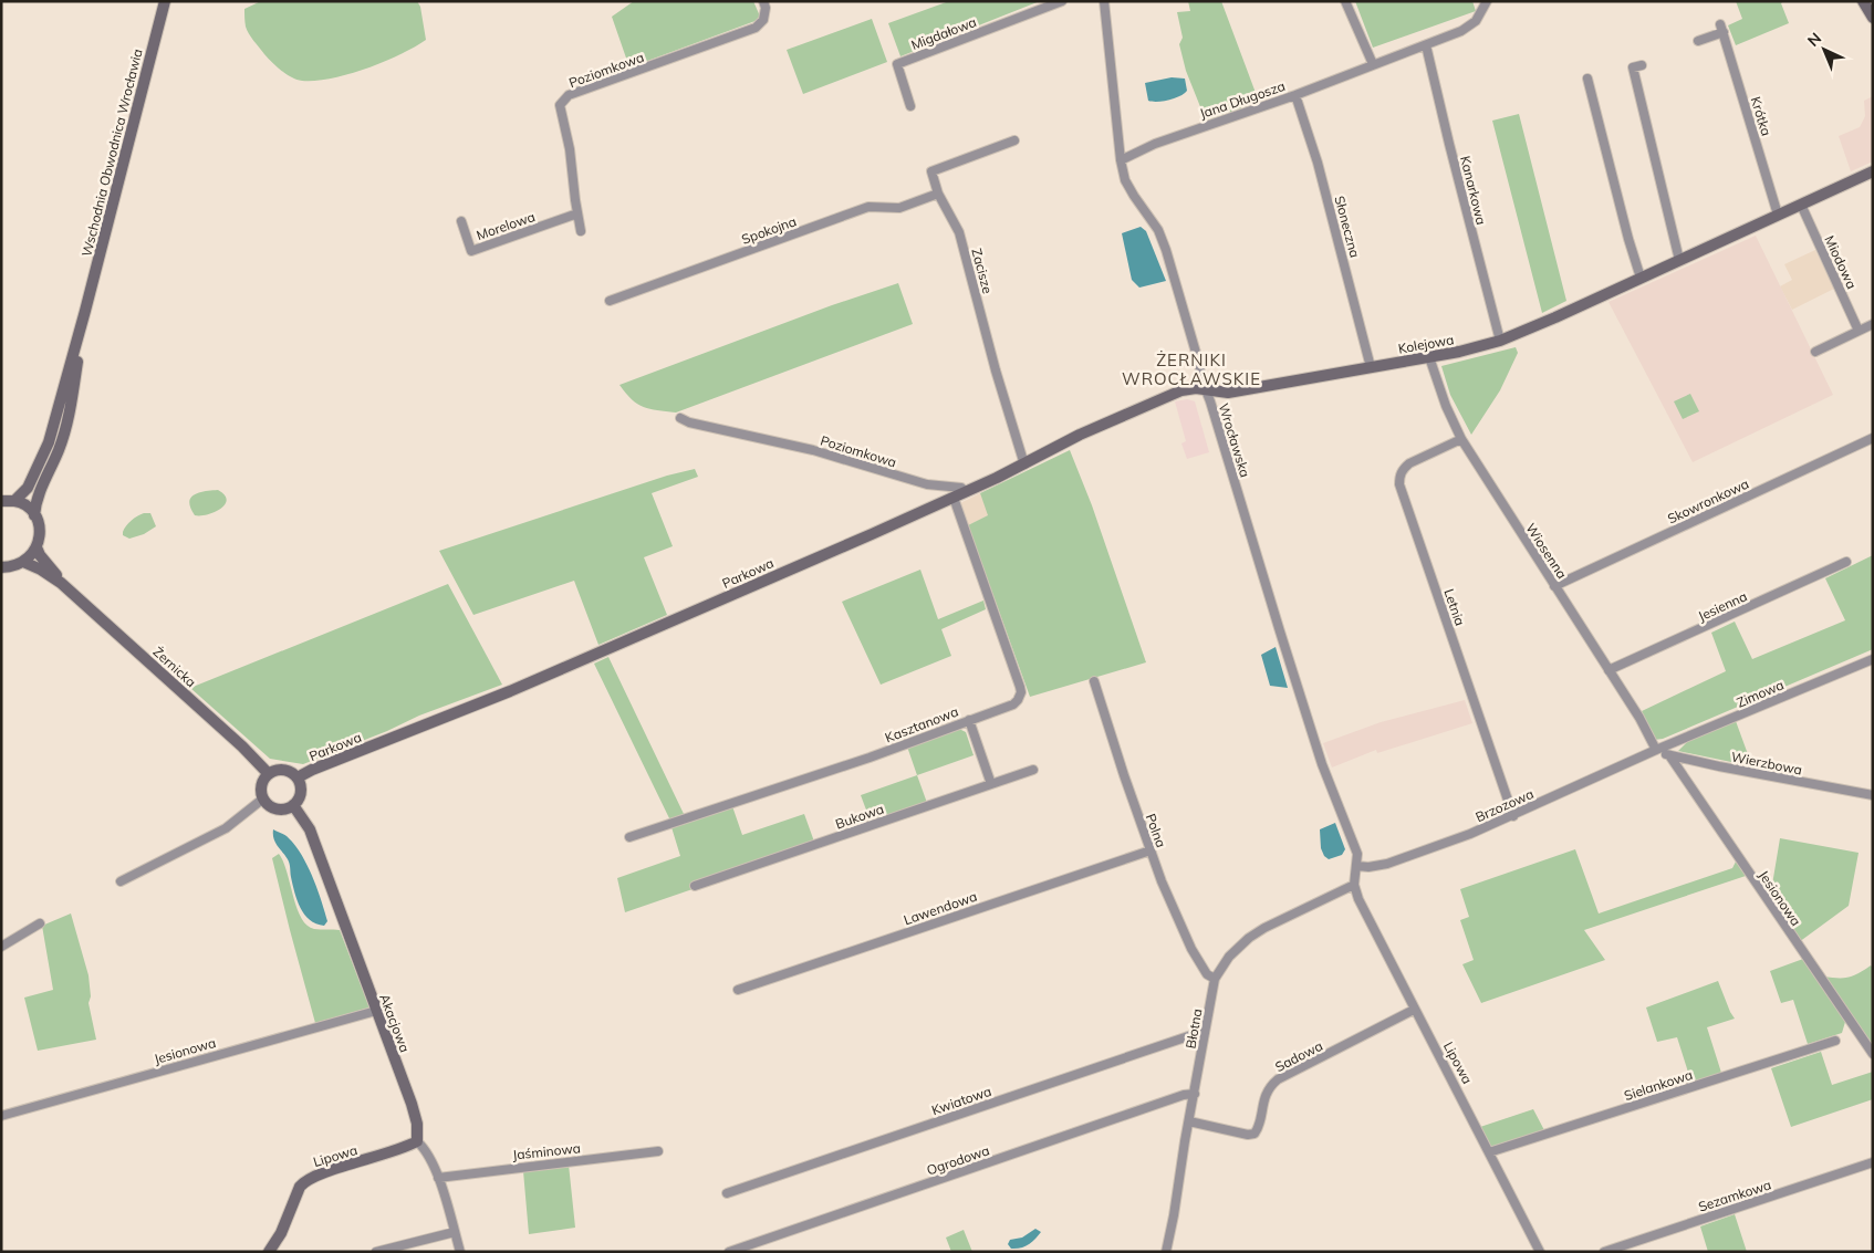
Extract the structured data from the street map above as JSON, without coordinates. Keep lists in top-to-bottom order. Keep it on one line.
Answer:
{"streets":{"street":["Migdałowa","Poziomkowa","Jana Długosza","Krótka","Wschodnia Obwodnica Wrocławia","Kanarkowa","Morelowa","Słoneczna","Spokojna","Miodowa","Zacisze","Kolejowa","Wrocławska","Skowronkowa","Wiosenna","Parkowa","Jesienna","Letnia","Żernicka","Zimowa","Kasztanowa","Wierzbowa","Brzozowa","Bukowa","Polna","Jesionowa","Lawendowa","Akacjowa","Błotna","Sadowa","Lipowa","Sielankowa","Kwiatowa","Jaśminowa","Ogrodowa","Sezamkowa"]},"crossings":[["Poziomkowa","Morelowa"],["Poziomkowa","Parkowa"],["Jana Długosza","Kanarkowa"],["Jana Długosza","Słoneczna"],["Jana Długosza","Wrocławska"],["Krótka","Kolejowa"],["Kanarkowa","Kolejowa"],["Słoneczna","Kolejowa"],["Spokojna","Zacisze"],["Miodowa","Kolejowa"],["Zacisze","Parkowa"],["Kolejowa","Wrocławska"],["Kolejowa","Wiosenna"],["Kolejowa","Parkowa"],["Wrocławska","Parkowa"],["Wrocławska","Brzozowa"],["Wrocławska","Błotna"],["Wrocławska","Lipowa"],["Skowronkowa","Wiosenna"],["Wiosenna","Jesienna"],["Wiosenna","Letnia"],["Wiosenna","Zimowa"],["Wiosenna","Wierzbowa"],["Wiosenna","Brzozowa"],["Parkowa","Żernicka"],["Parkowa","Kasztanowa"],["Parkowa","Akacjowa"],["Letnia","Brzozowa"],["Żernicka","Akacjowa"],["Zimowa","Wierzbowa"],["Zimowa","Brzozowa"],["Wierzbowa","Brzozowa"],["Wierzbowa","Jesionowa"],["Polna","Lawendowa"],["Polna","Błotna"],["Jesionowa","Akacjowa"],["Akacjowa","Lipowa"],["Akacjowa","Jaśminowa"],["Błotna","Sadowa"],["Błotna","Lipowa"],["Błotna","Kwiatowa"],["Błotna","Ogrodowa"],["Sadowa","Lipowa"],["Lipowa","Sielankowa"]],"districts":["ŻERNIKI WROCŁAWSKIE"],"north":"top left"}
